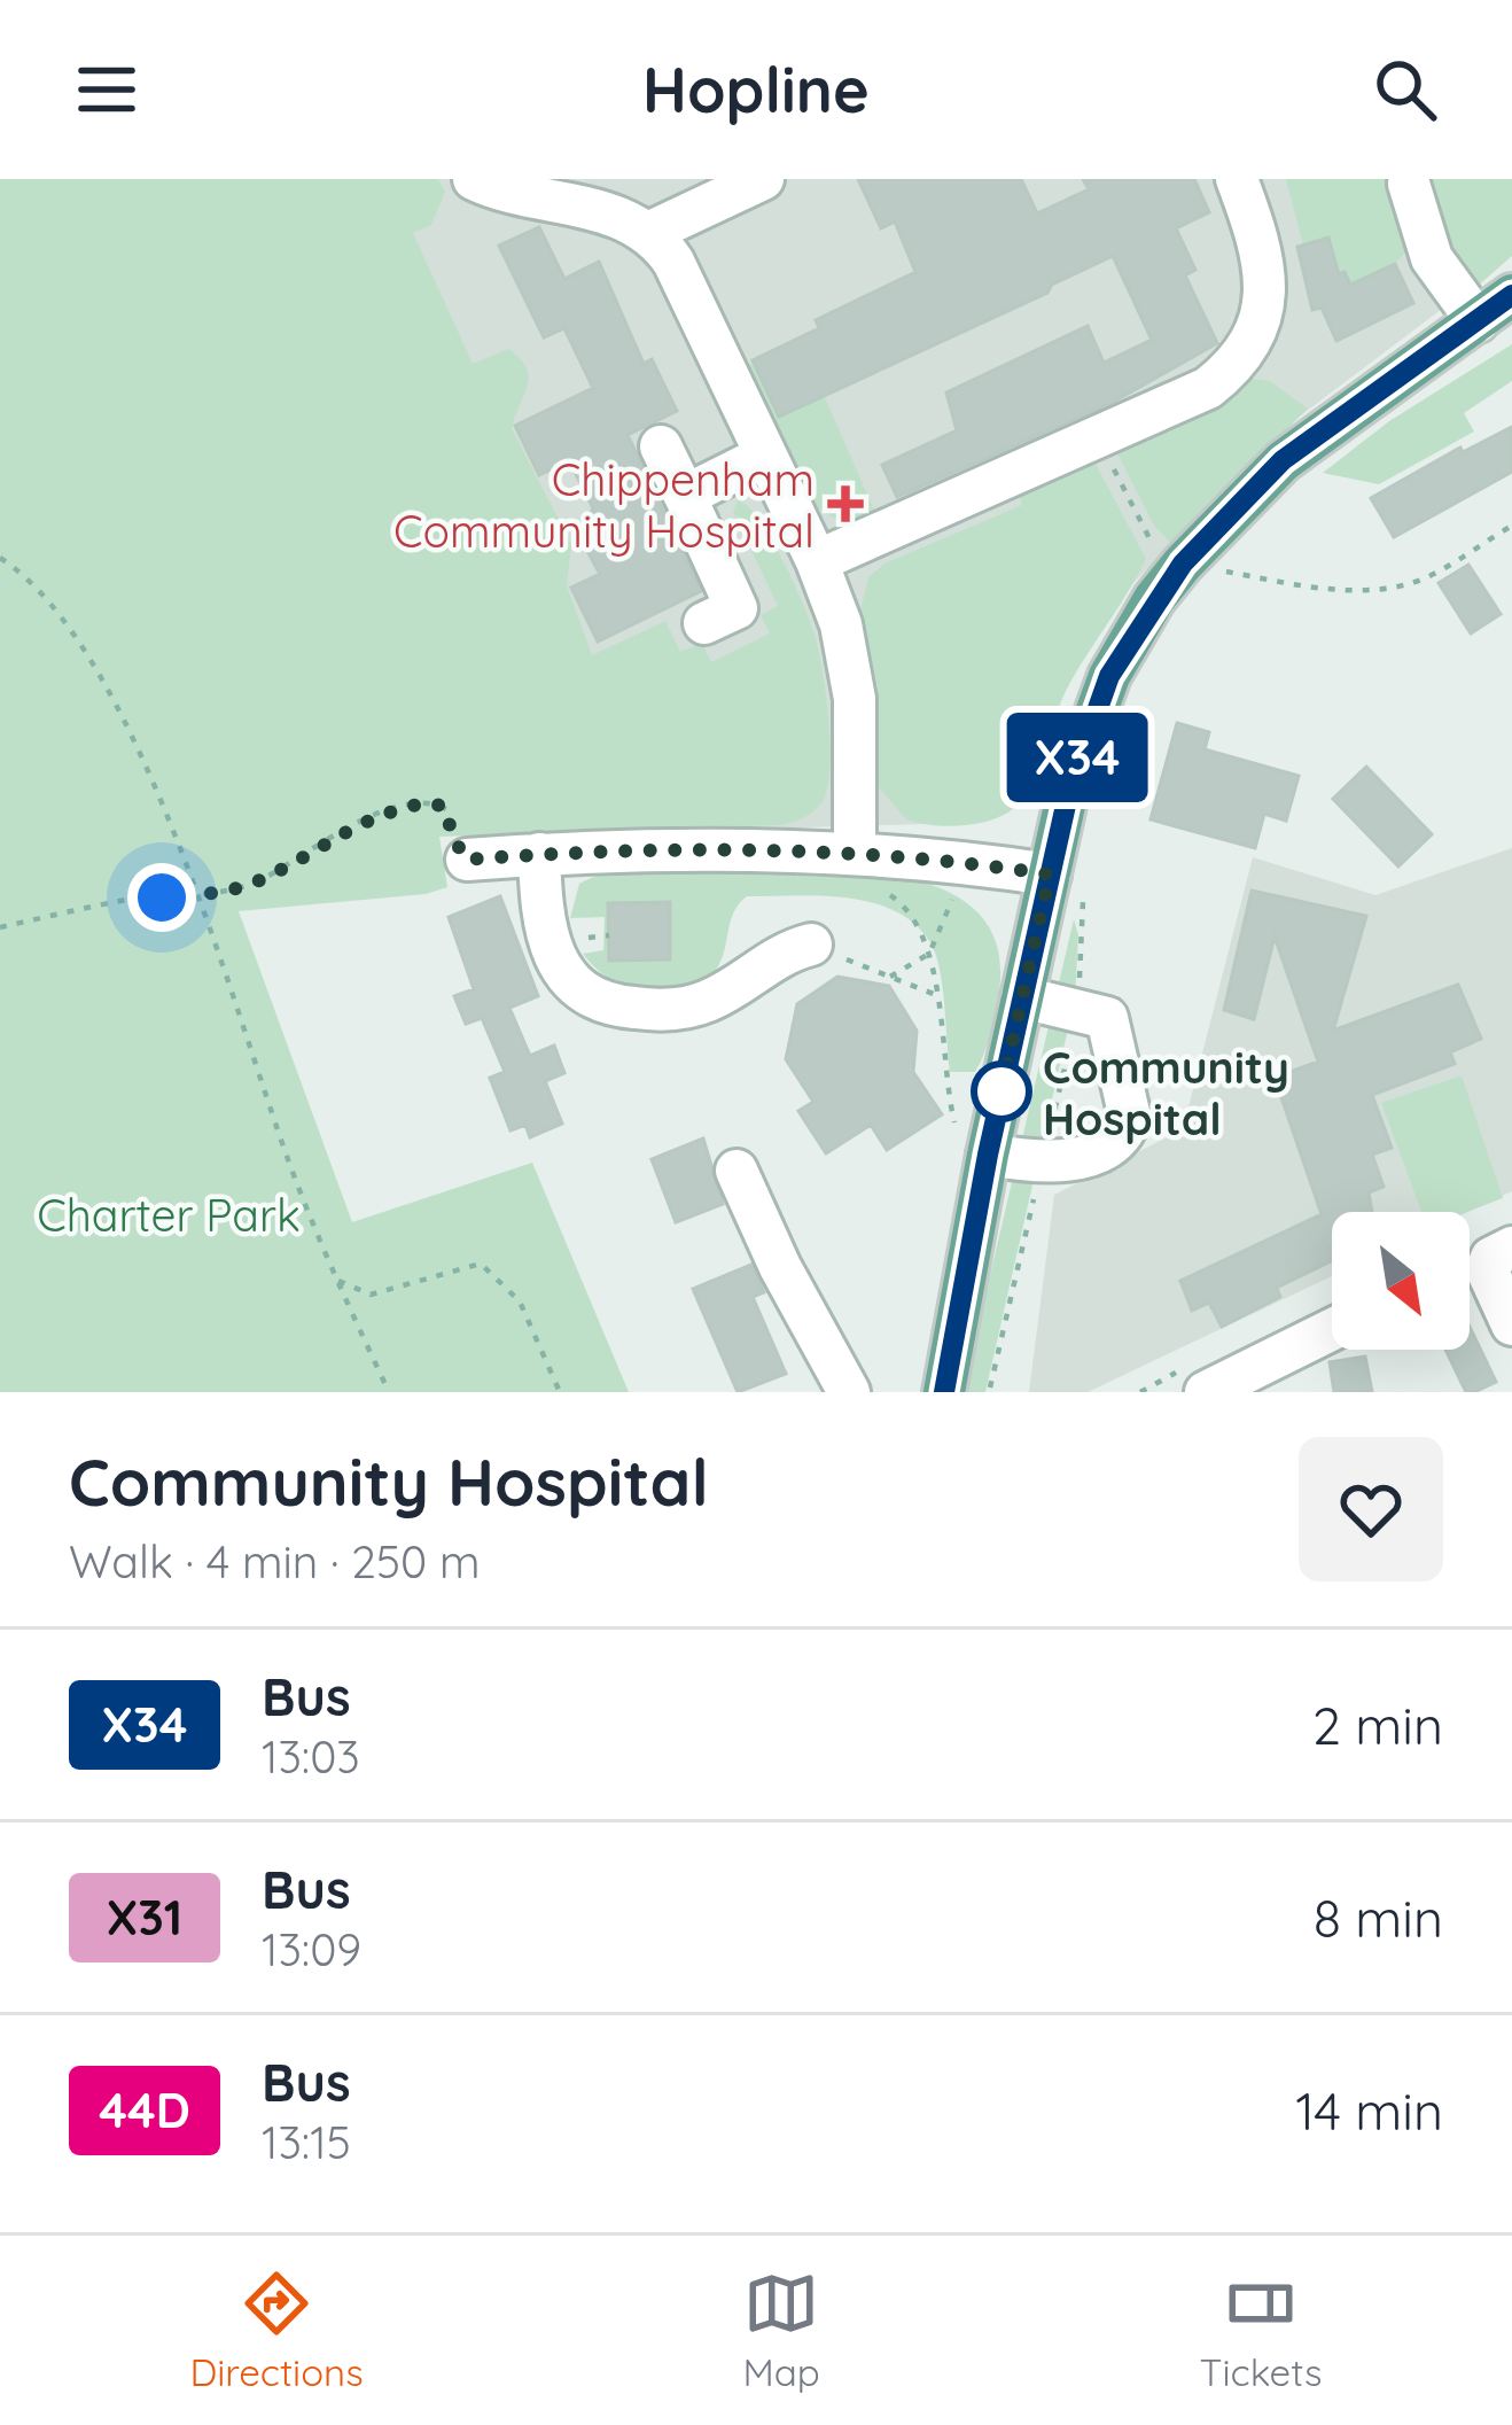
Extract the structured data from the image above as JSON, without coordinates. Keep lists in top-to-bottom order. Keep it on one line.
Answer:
{"parks":["Charter Park"],"places":{"health":["Chippenham Community Hospital"],"other":["Community Hospital"]},"lines":["bus line X34"],"north":"bottom right","page":{"header":"Hopline","on_map":"X34","heading":["Community Hospital","Walk · 4 min · 250 m"],"list":[{"mark":"X34","name":"Bus","note":"13:03","value":"2 min"},{"mark":"X31","name":"Bus","note":"13:09","value":"8 min"},{"mark":"44D","name":"Bus","note":"13:15","value":"14 min"}],"tabs":["Directions","Map","Tickets"]}}
